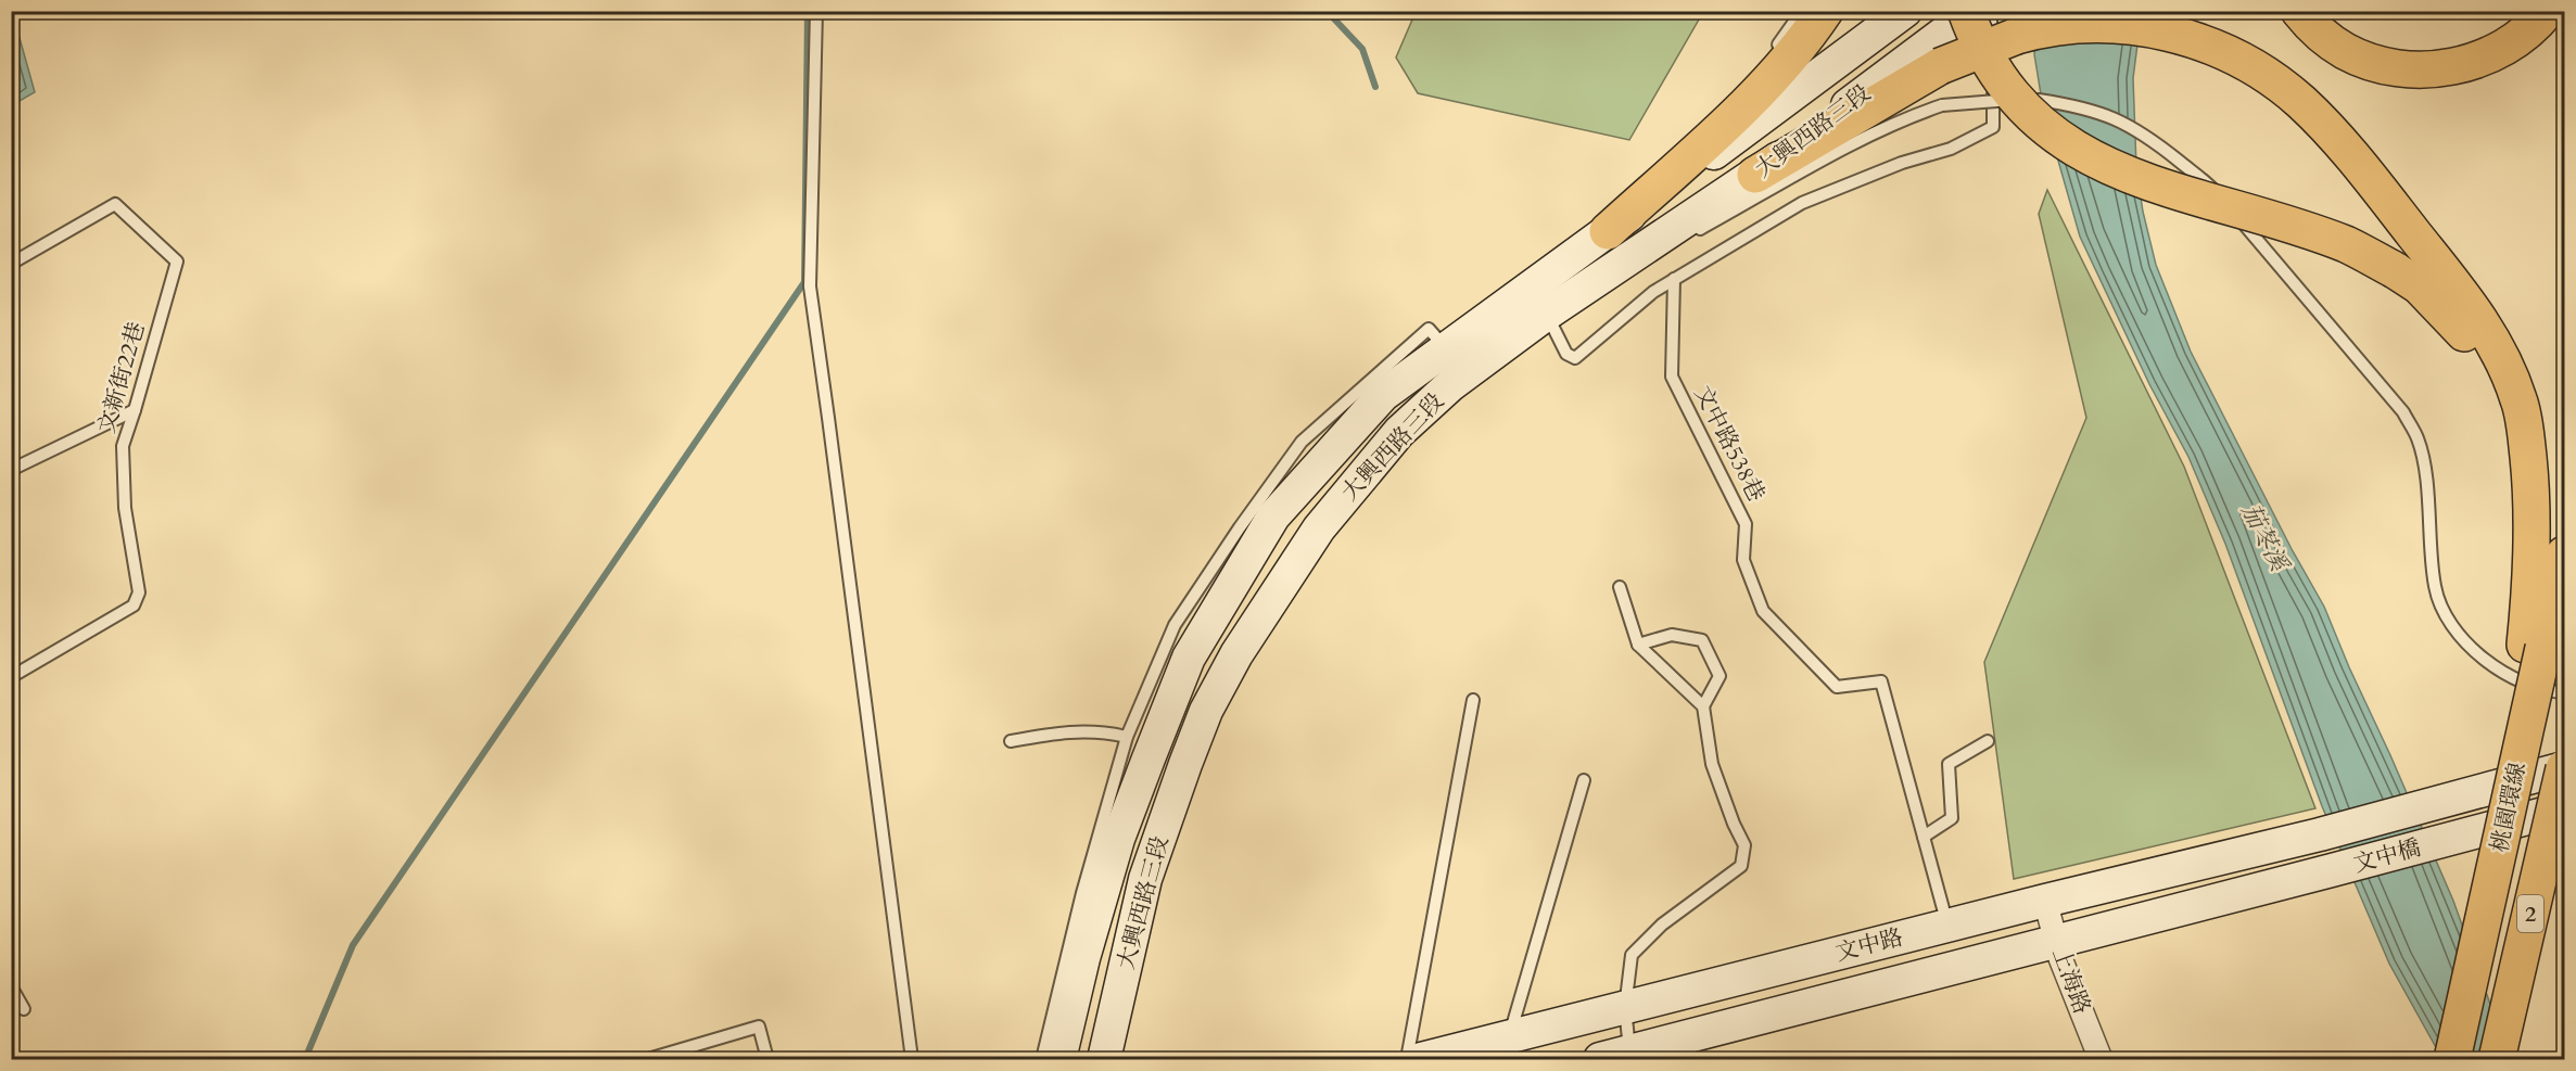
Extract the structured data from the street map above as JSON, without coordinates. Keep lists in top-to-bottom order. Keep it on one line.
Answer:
{"streets":{"highway":["桃園環線","2"],"street":["大興西路三段","文中橋","文中路","上海路"],"lane":["文新街22巷","文中路538巷"]},"crossings":[["文中路538巷","文中路"],["桃園環線","文中橋"],["文中橋","文中路"],["文中路","上海路"]],"water":["茄苳溪"]}
